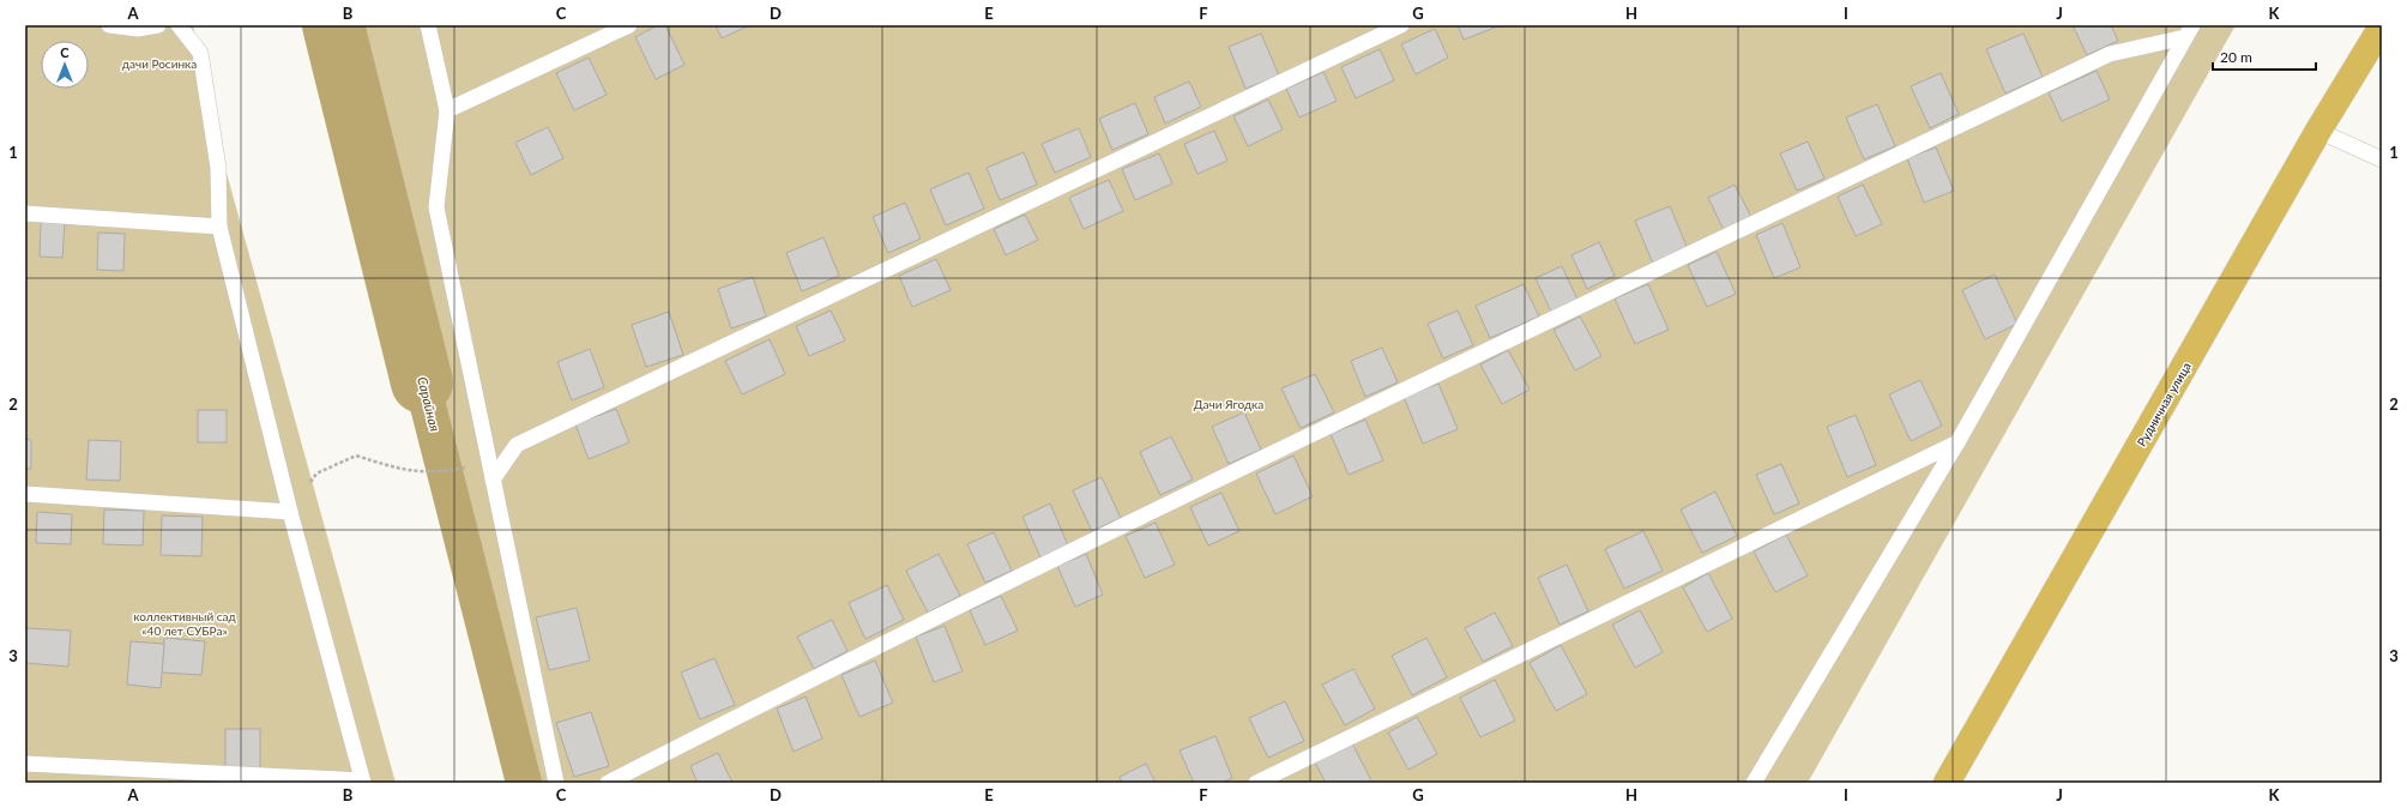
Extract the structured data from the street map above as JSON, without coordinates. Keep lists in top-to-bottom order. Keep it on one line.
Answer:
{"streets":{"highway":["Рудничная улица"]},"water":["Сарайная"],"parks":["дачи Росинка","Дачи Ягодка","коллективный сад «40 лет СУБРа»"],"scale_bar":"20 m","north":"top","grid":{"columns":["A","B","C","D","E","F","G","H","I","J","K"],"rows":["1","2","3"]}}
